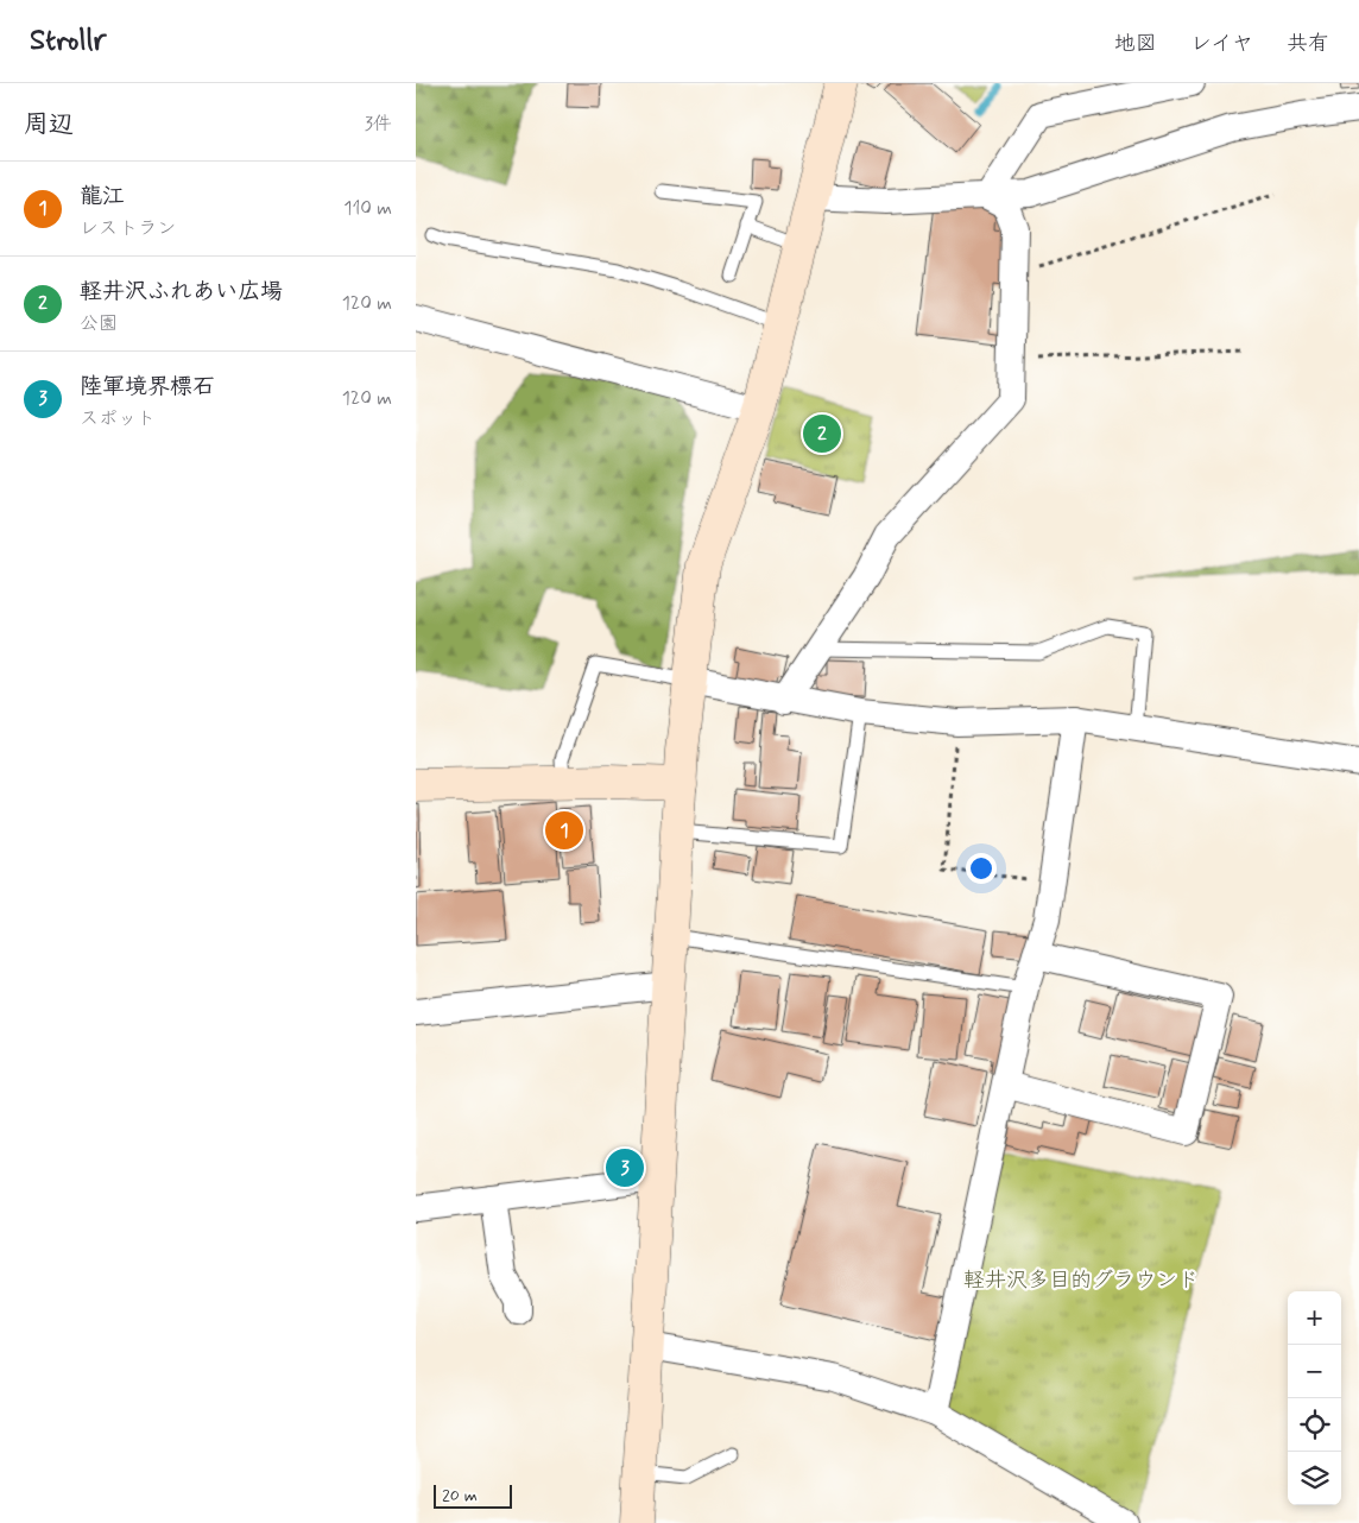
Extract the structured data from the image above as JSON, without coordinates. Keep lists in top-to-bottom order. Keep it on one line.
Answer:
{"parks":["軽井沢多目的グラウンド"],"scale_bar":"20 m","page":{"header":"Strollr","nav":["地図","レイヤ","共有"],"heading":["周辺","3件"],"list":[{"mark":"1","name":"龍江","note":"レストラン","value":"110 m"},{"mark":"2","name":"軽井沢ふれあい広場","note":"公園","value":"120 m"},{"mark":"3","name":"陸軍境界標石","note":"スポット","value":"120 m"}],"pins":["2","1","3"],"map_buttons":["+","−"],"scale":"20 m"}}
